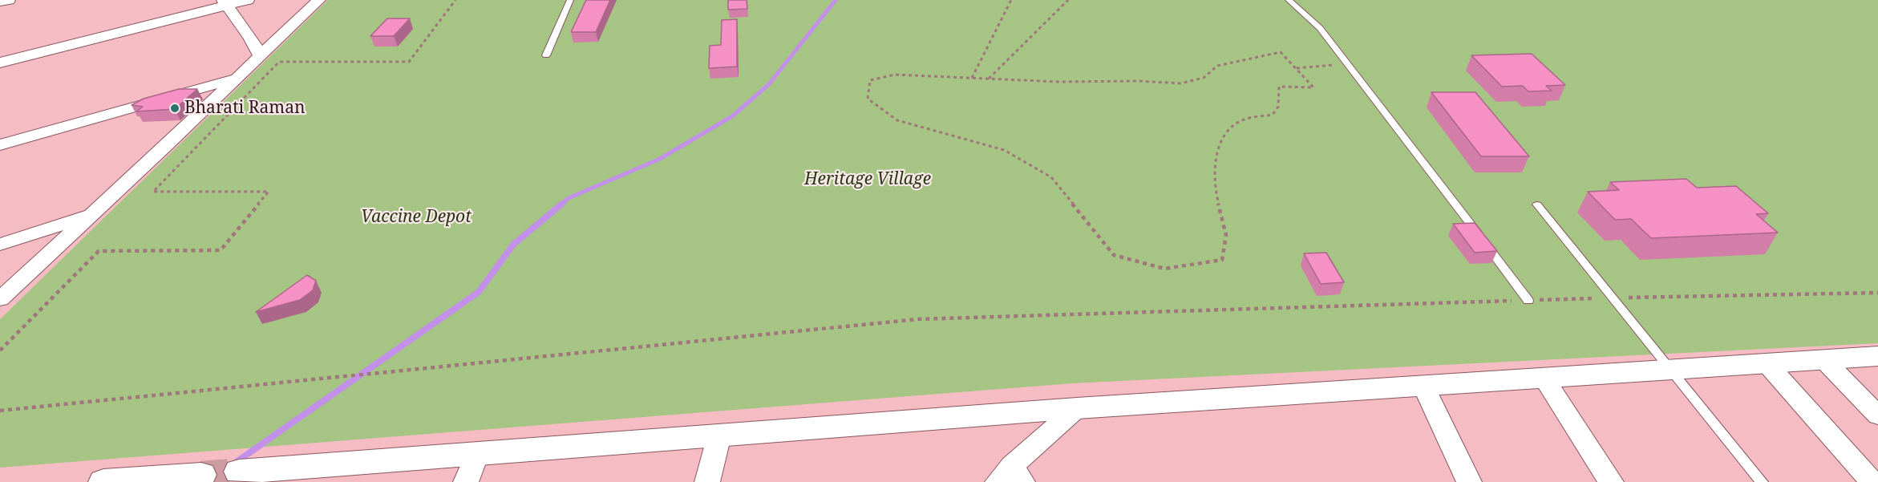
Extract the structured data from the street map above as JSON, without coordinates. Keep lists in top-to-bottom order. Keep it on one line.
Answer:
{"parks":["Heritage Village","Vaccine Depot"],"places":["Bharati Raman"]}
